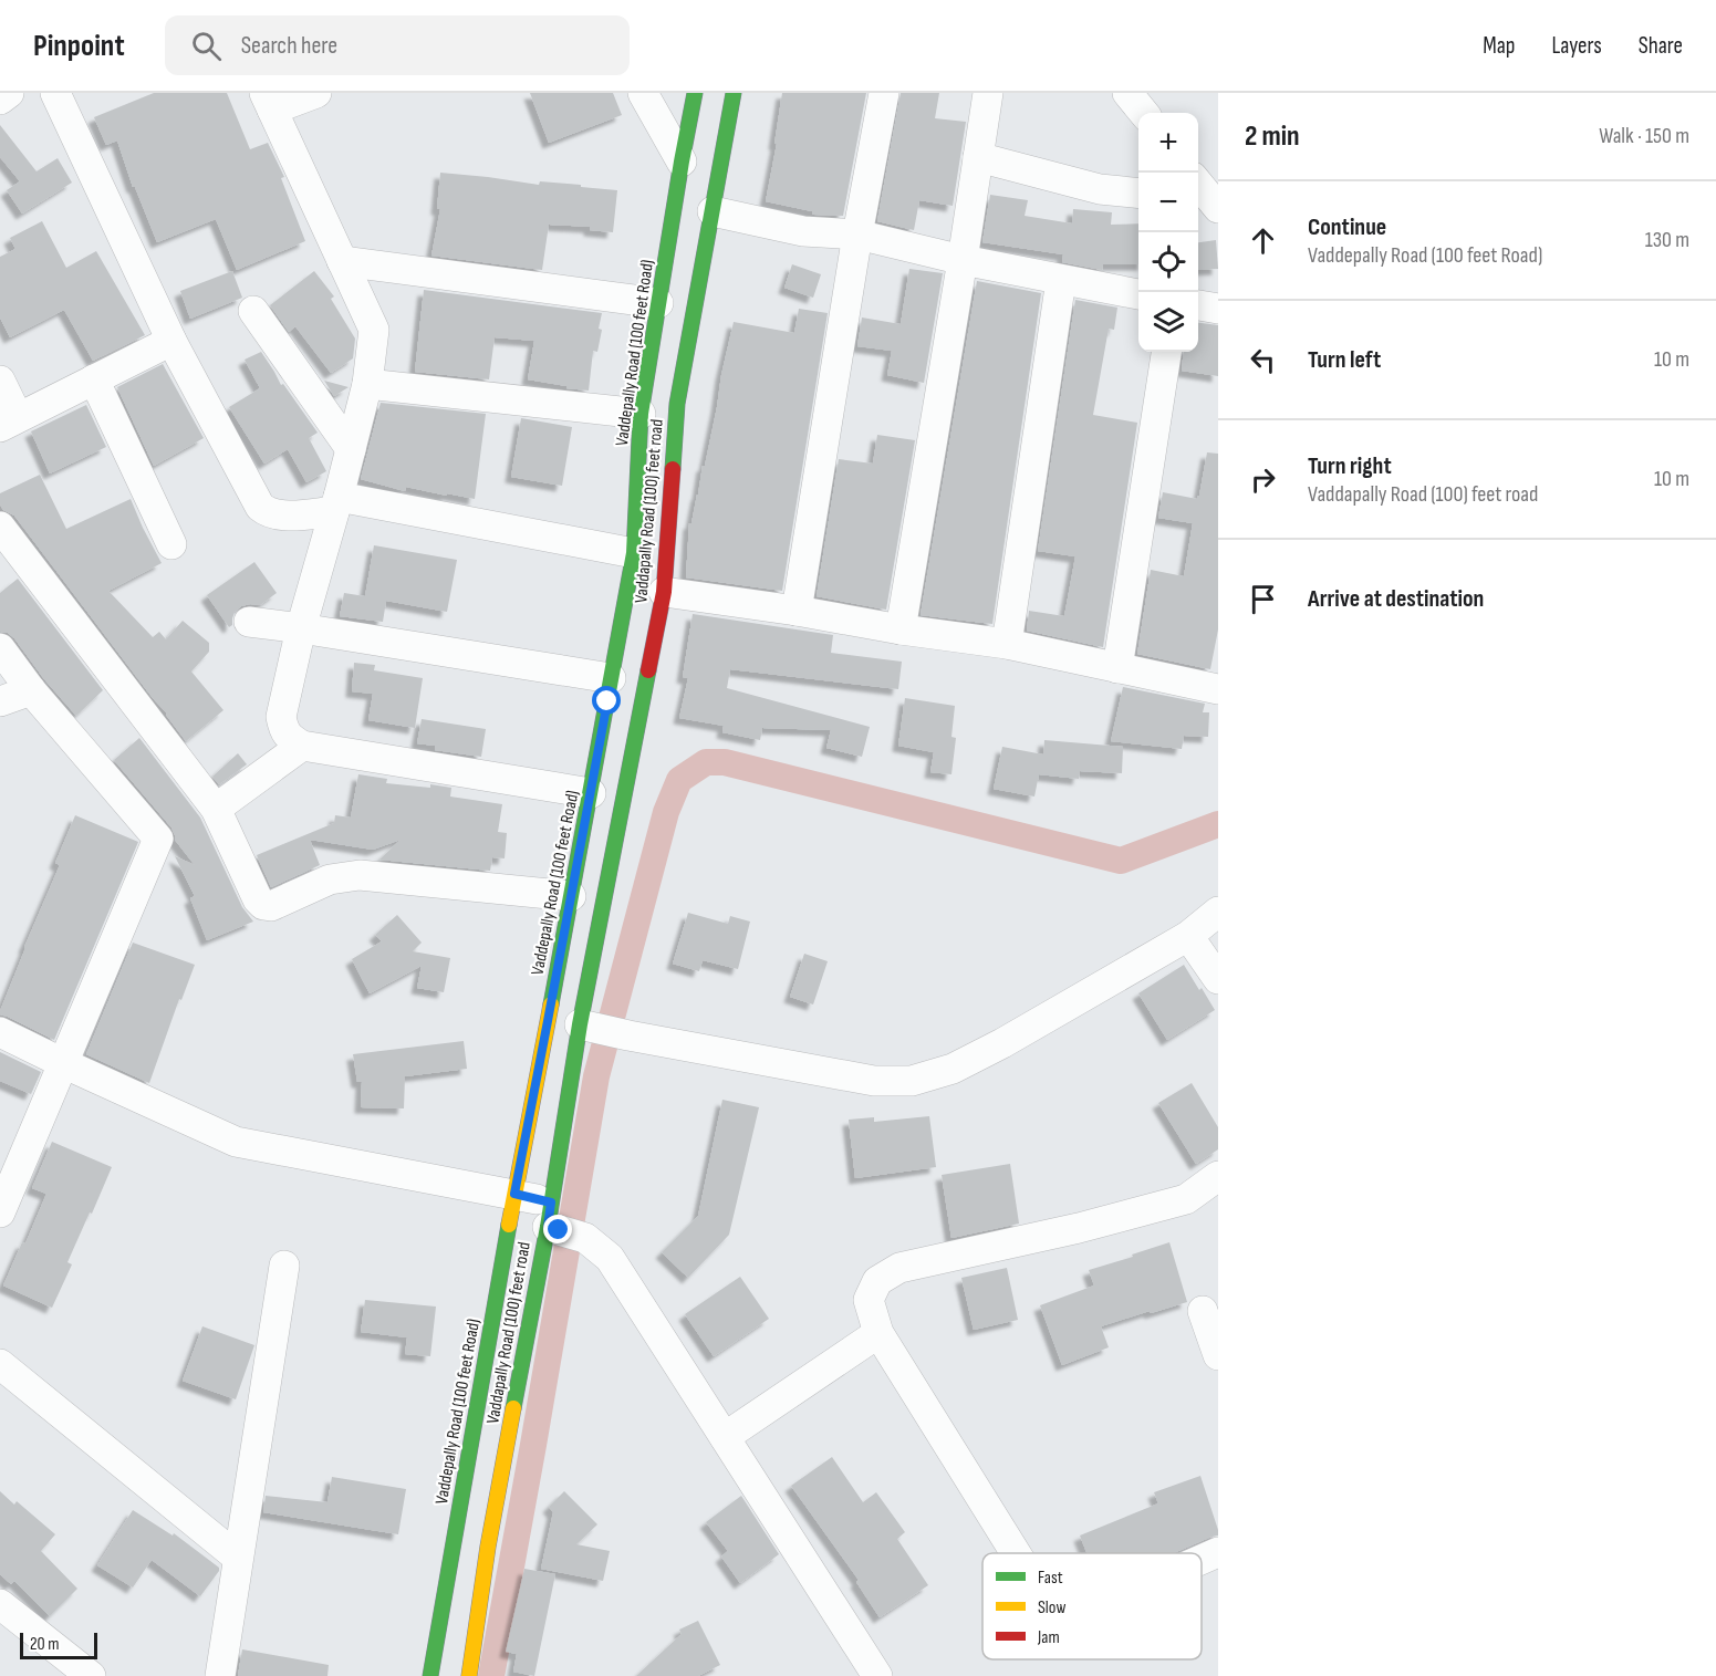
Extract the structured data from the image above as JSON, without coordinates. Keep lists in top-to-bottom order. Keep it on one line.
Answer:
{"streets":{"main road":["Vaddepally Road (100 feet Road)","Vaddapally Road (100) feet road"]},"legend":["Fast","Slow","Jam"],"scale_bar":"20 m","page":{"header":"Pinpoint","search":"Search here","nav":["Map","Layers","Share"],"heading":["2 min","Walk · 150 m"],"map_buttons":["+","−"],"list":[["Continue","Vaddepally Road (100 feet Road)","130 m"],["Turn left","10 m"],["Turn right","Vaddapally Road (100) feet road","10 m"],"Arrive at destination"],"scale":"20 m"}}
